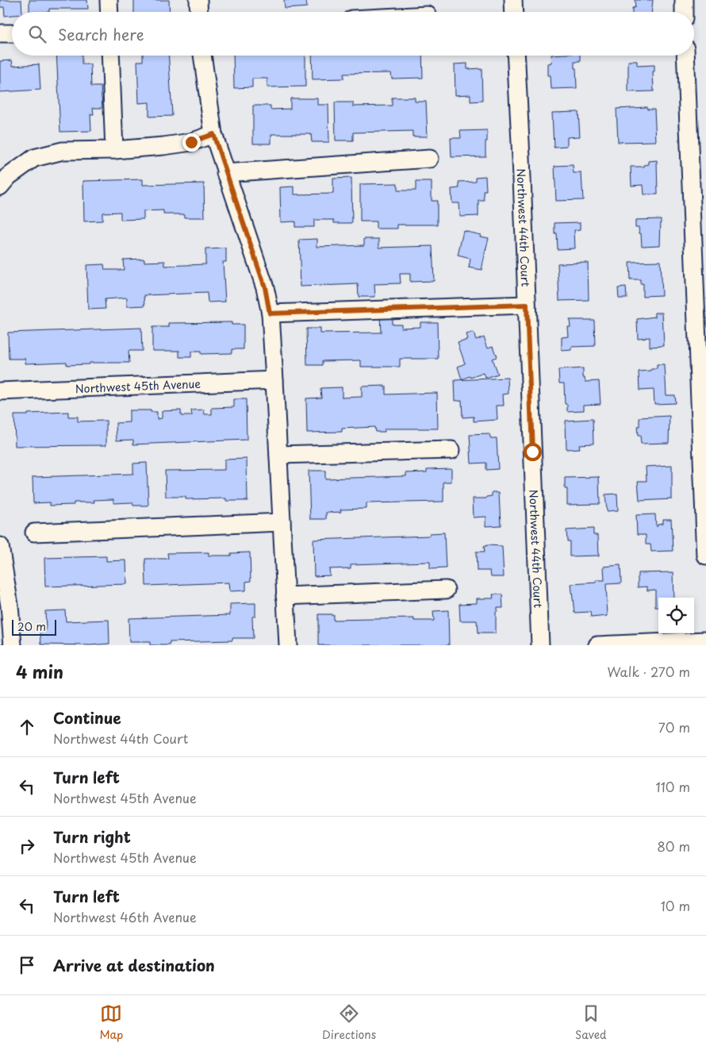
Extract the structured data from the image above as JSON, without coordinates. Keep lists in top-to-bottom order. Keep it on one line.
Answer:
{"streets":{"street":["Northwest 44th Court","Northwest 45th Avenue"]},"scale_bar":"20 m","page":{"search":"Search here","scale":"20 m","heading":["4 min","Walk · 270 m"],"list":[["Continue","Northwest 44th Court","70 m"],["Turn left","Northwest 45th Avenue","110 m"],["Turn right","Northwest 45th Avenue","80 m"],["Turn left","Northwest 46th Avenue","10 m"],"Arrive at destination"],"nav":["Map","Directions","Saved"]}}
